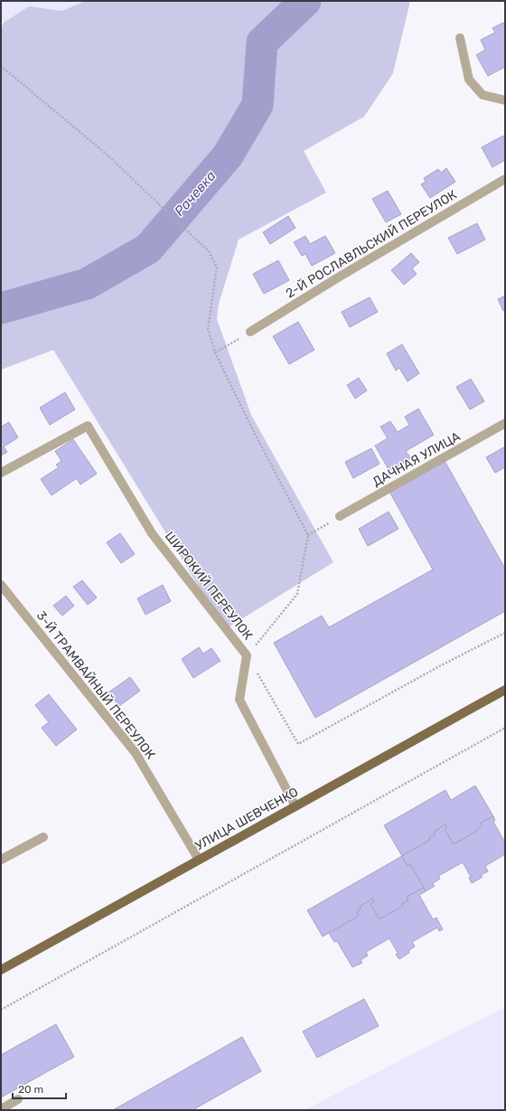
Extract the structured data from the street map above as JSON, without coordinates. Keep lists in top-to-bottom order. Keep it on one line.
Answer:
{"streets":{"main road":["УЛИЦА ШЕВЧЕНКО"],"street":["2-Й РОСЛАВЛЬСКИЙ ПЕРЕУЛОК","ДАЧНАЯ УЛИЦА","ШИРОКИЙ ПЕРЕУЛОК","3-Й ТРАМВАЙНЫЙ ПЕРЕУЛОК"]},"crossings":[["ШИРОКИЙ ПЕРЕУЛОК","УЛИЦА ШЕВЧЕНКО"],["3-Й ТРАМВАЙНЫЙ ПЕРЕУЛОК","УЛИЦА ШЕВЧЕНКО"]],"water":["Рачевка"],"scale_bar":"20 m"}
